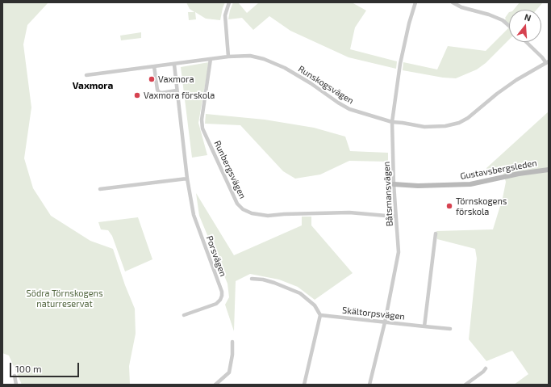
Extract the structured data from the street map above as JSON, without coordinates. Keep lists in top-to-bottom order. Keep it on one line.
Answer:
{"streets":{"street":["Runskogsvägen","Runbergsvägen","Gustavsbergsleden","Båtsmansvägen","Porsvägen","Skältorpsvägen"]},"crossings":[["Runskogsvägen","Runbergsvägen"],["Runskogsvägen","Båtsmansvägen"],["Runskogsvägen","Porsvägen"],["Runbergsvägen","Båtsmansvägen"],["Gustavsbergsleden","Båtsmansvägen"],["Båtsmansvägen","Skältorpsvägen"]],"districts":["Vaxmora"],"parks":["Södra Törnskogens naturreservat"],"places":["Vaxmora","Vaxmora förskola","Törnskogens förskola"],"scale_bar":"100 m","north":"top"}
